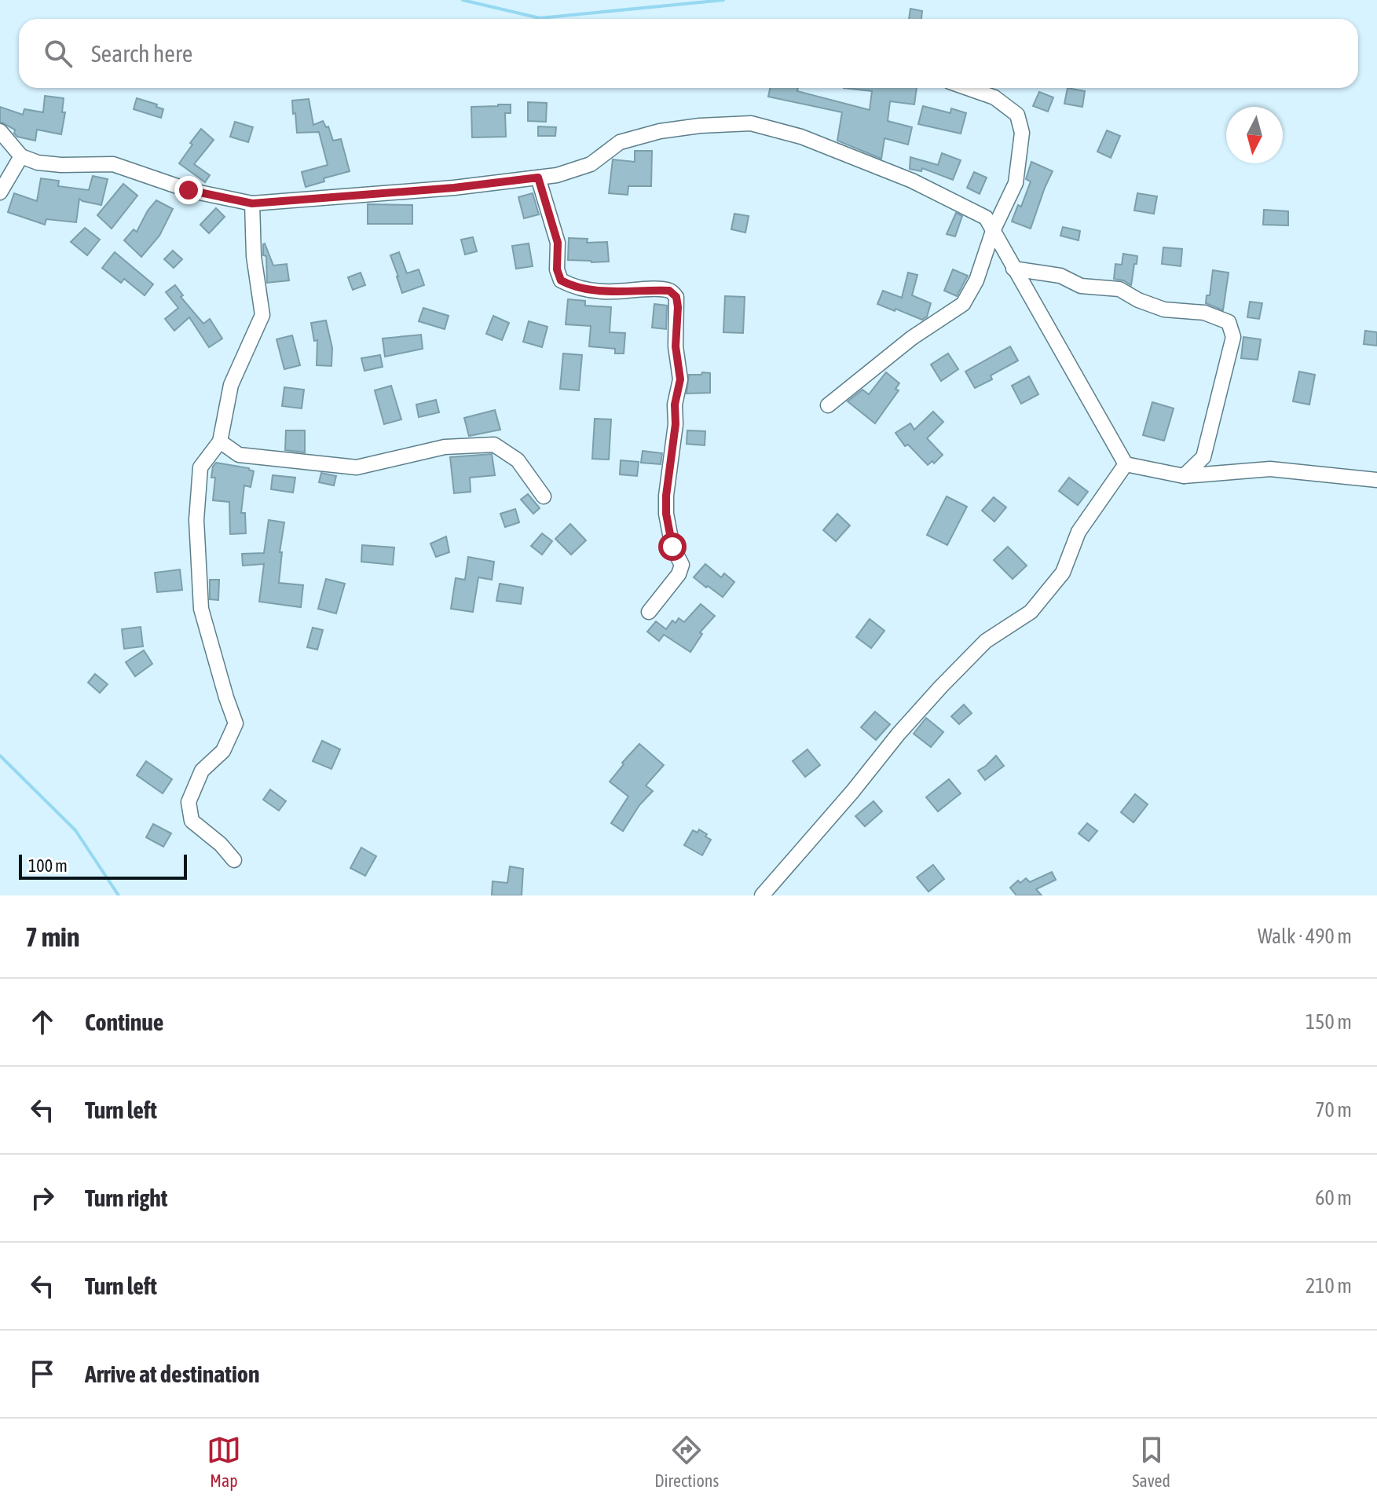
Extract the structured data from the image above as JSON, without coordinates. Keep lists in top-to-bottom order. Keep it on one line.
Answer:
{"scale_bar":"100 m","north":"bottom","page":{"search":"Search here","scale":"100 m","heading":["7 min","Walk · 490 m"],"list":[["Continue","150 m"],["Turn left","70 m"],["Turn right","60 m"],["Turn left","210 m"],"Arrive at destination"],"nav":["Map","Directions","Saved"]}}
